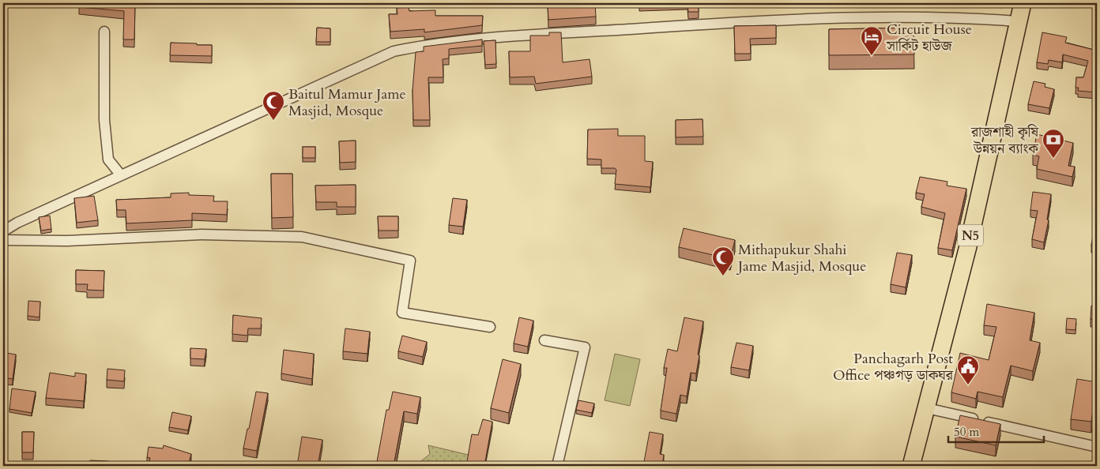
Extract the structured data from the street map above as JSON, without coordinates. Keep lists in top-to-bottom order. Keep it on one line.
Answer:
{"streets":{"highway":["N5"]},"places":{"hotel":["Circuit House সার্কিট হাউজ"],"mosque":["Baitul Mamur Jame Masjid, Mosque","Mithapukur Shahi Jame Masjid, Mosque"],"bank":["রাজশাহী কৃষি উন্নয়ন ব্যাংক"],"public building":["Panchagarh Post Office পঞ্চগড় ডাকঘর"]},"scale_bar":"50 m"}
